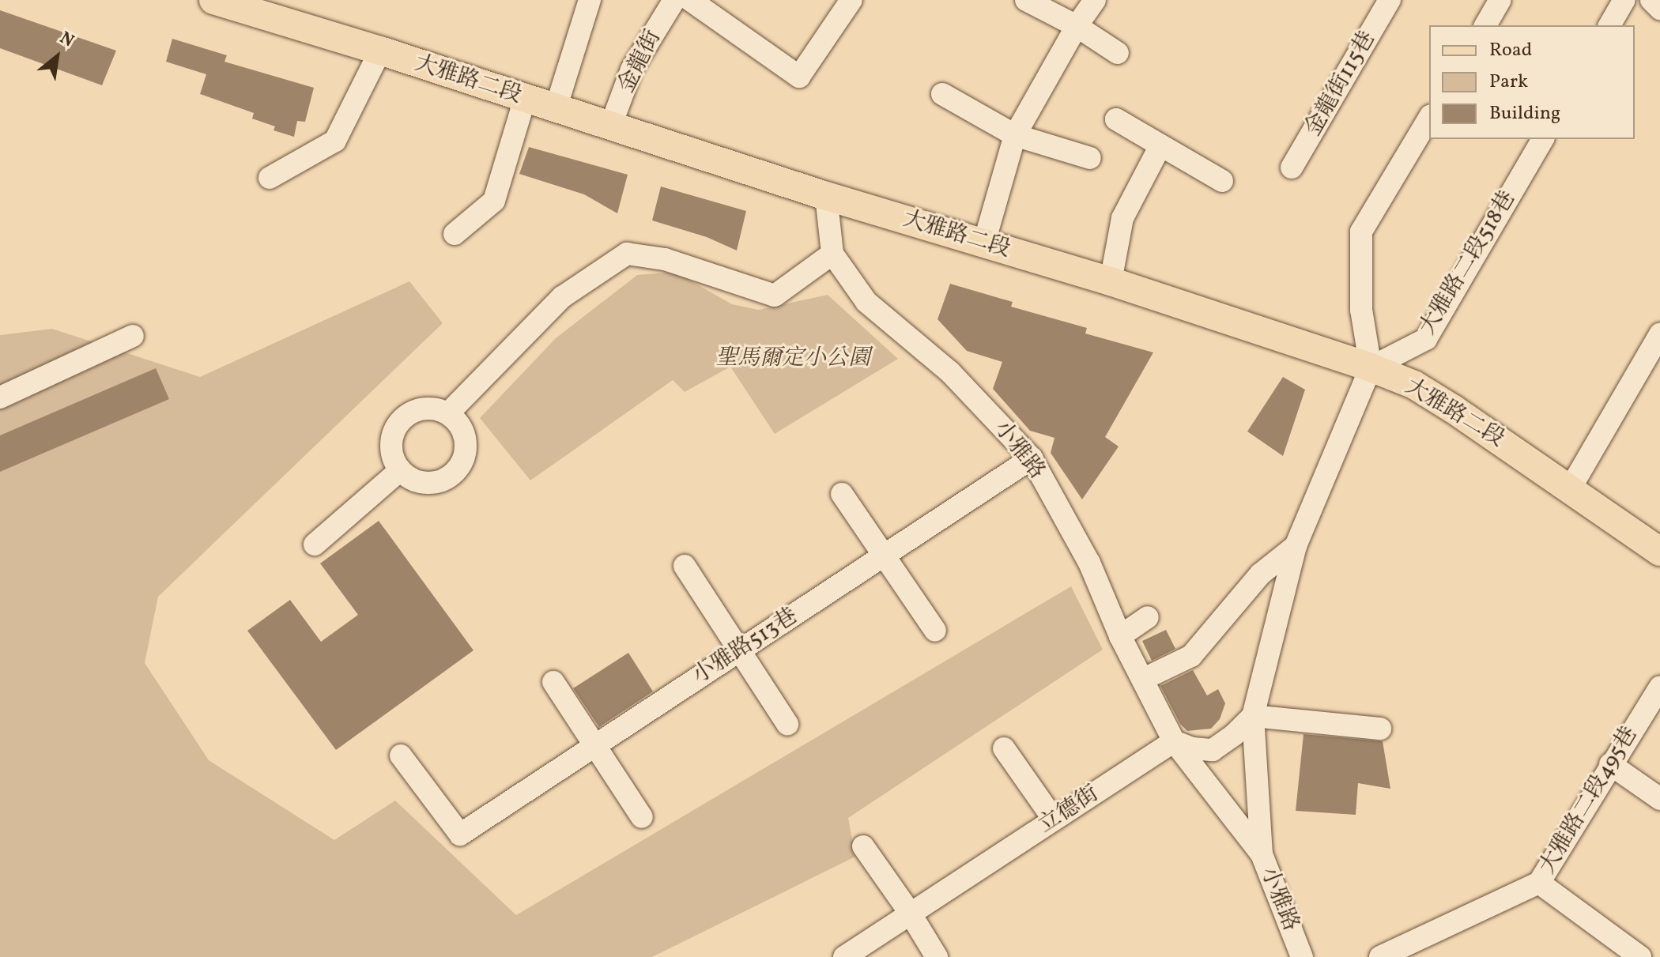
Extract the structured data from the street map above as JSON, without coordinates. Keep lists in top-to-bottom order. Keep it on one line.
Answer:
{"streets":{"main road":["大雅路二段"],"street":["金龍街","金龍街115巷","大雅路二段518巷","小雅路","小雅路513巷","大雅路二段495巷","立德街"]},"crossings":[["金龍街","大雅路二段"],["大雅路二段","大雅路二段518巷"],["大雅路二段","小雅路"],["大雅路二段518巷","小雅路"],["小雅路","小雅路513巷"],["小雅路","立德街"]],"parks":["聖馬爾定小公園"],"legend":["Road","Park","Building"],"north":"top right"}
